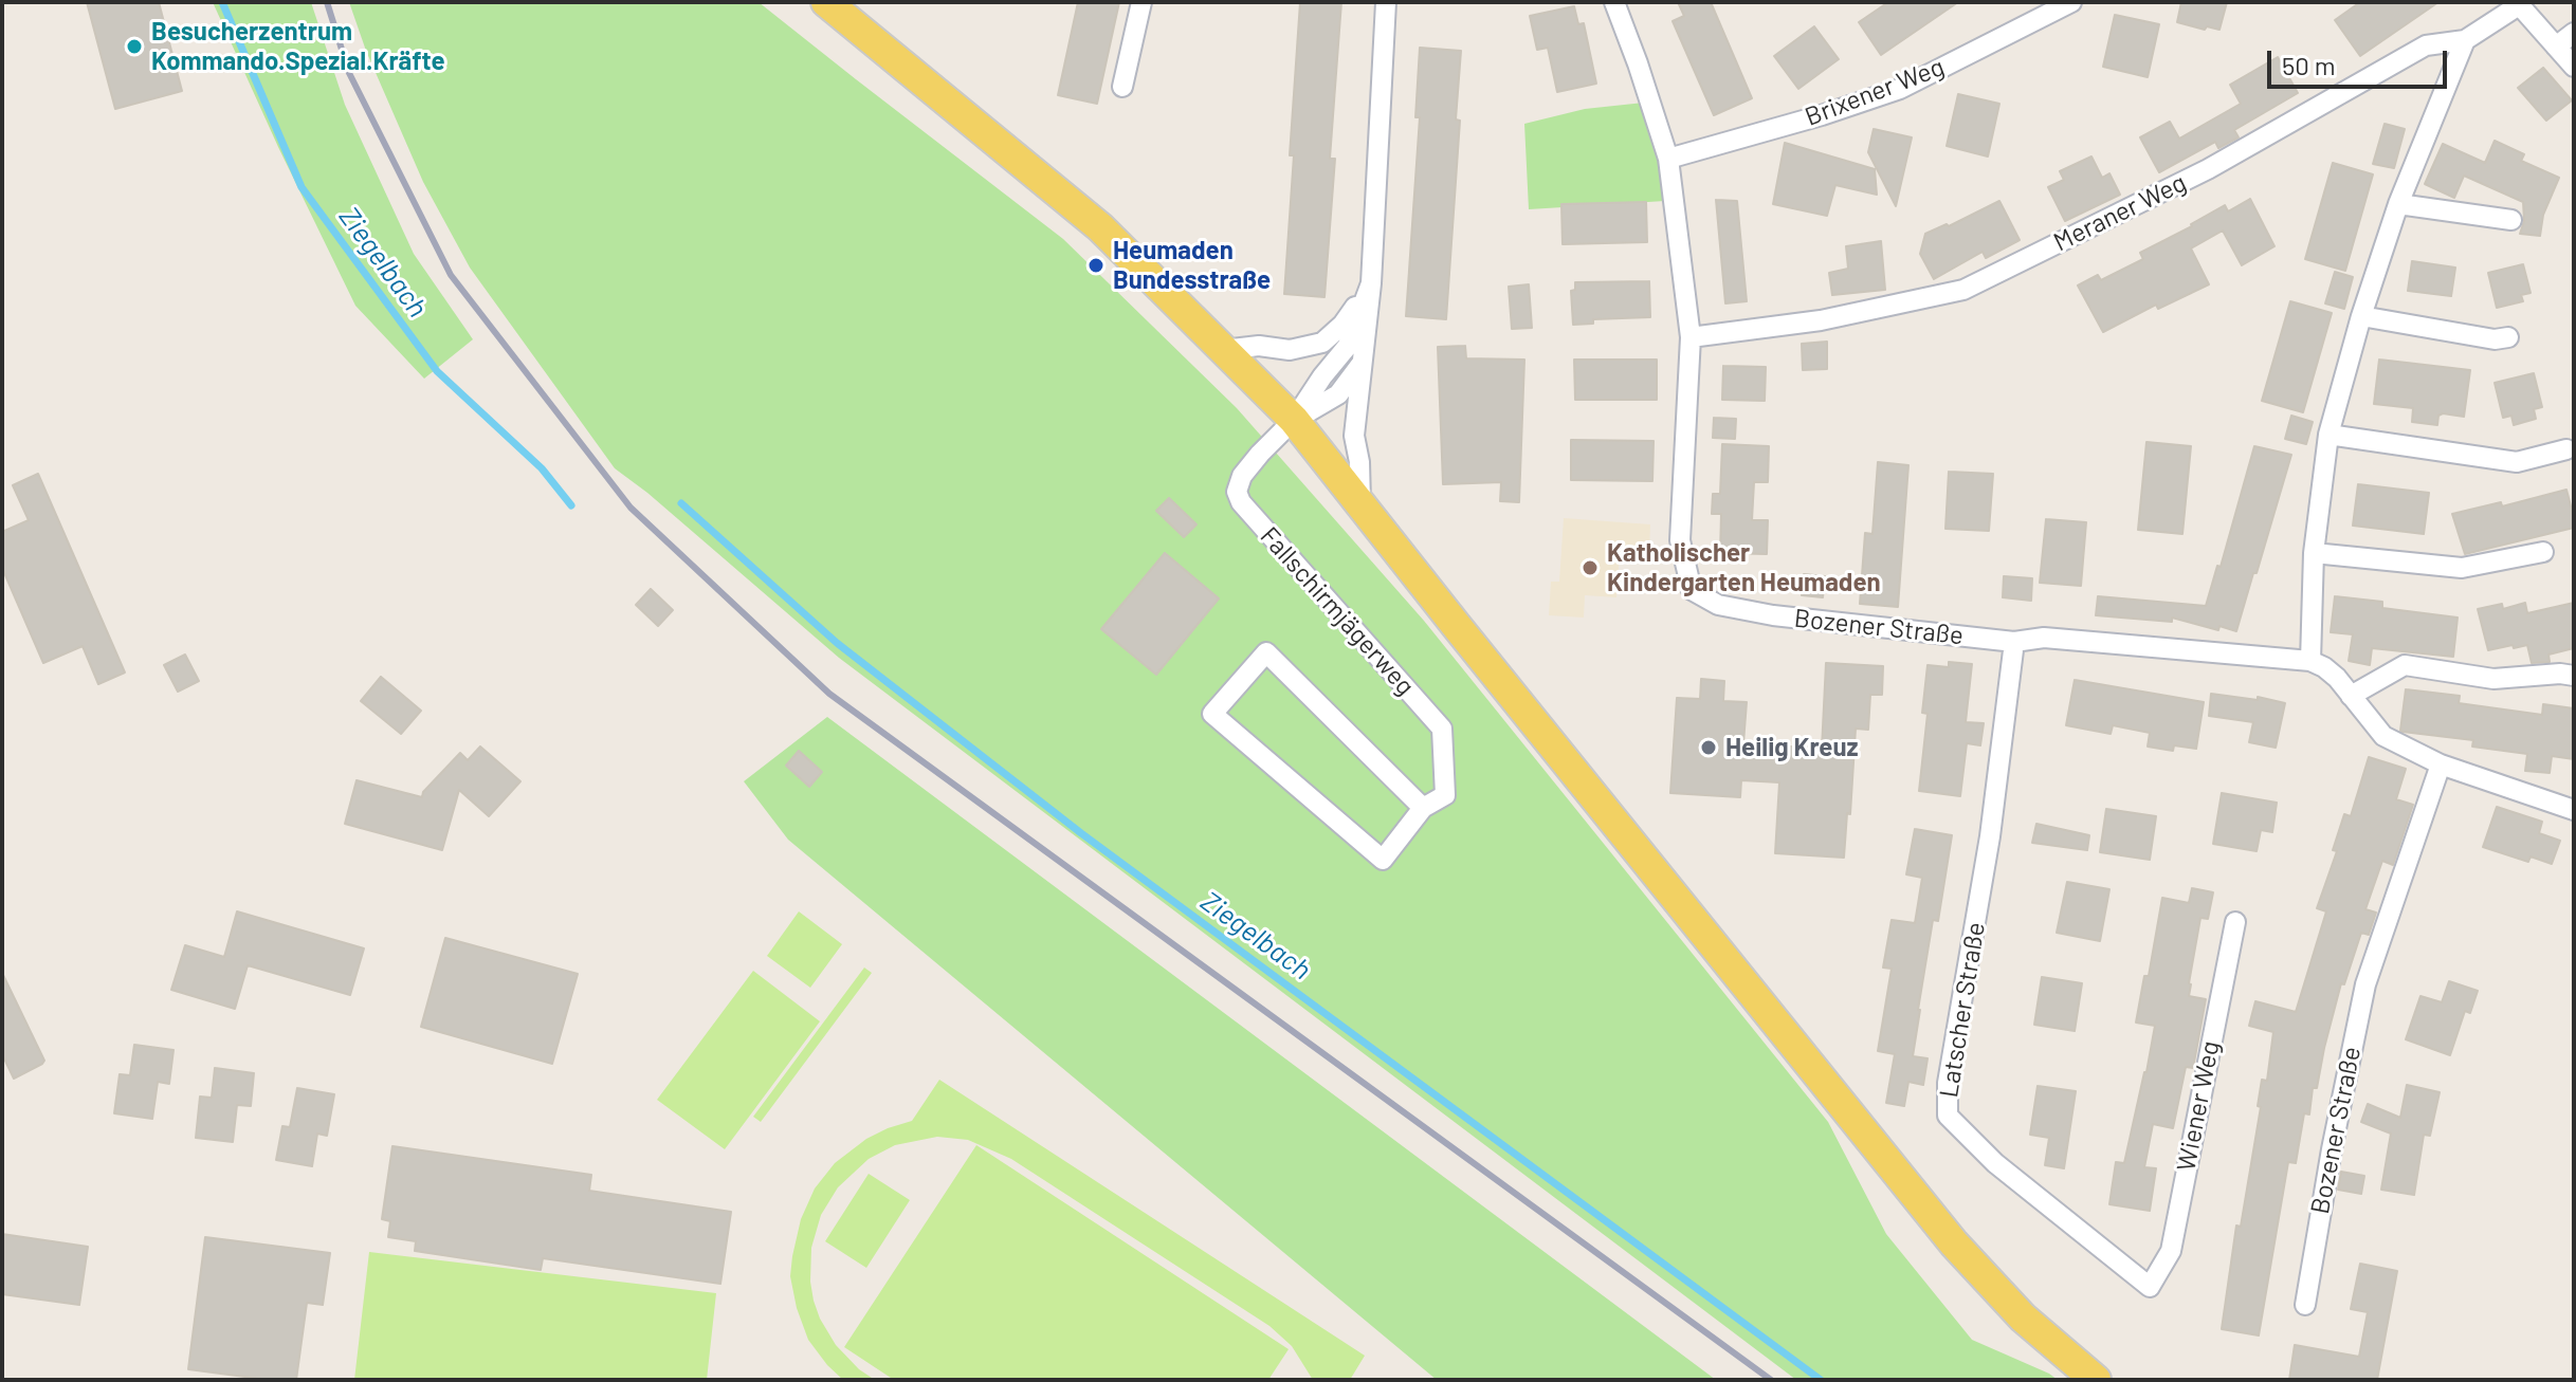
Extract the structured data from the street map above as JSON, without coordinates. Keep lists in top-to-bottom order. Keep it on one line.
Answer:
{"streets":{"street":["Brixener Weg","Meraner Weg","Fallschirmjägerweg","Bozener Straße","Latscher Straße","Wiener Weg"]},"crossings":[["Brixener Weg","Bozener Straße"],["Meraner Weg","Bozener Straße"],["Bozener Straße","Latscher Straße"],["Latscher Straße","Wiener Weg"]],"water":["Ziegelbach"],"places":["Besucherzentrum Kommando.Spezial.Kräfte","Heumaden Bundesstraße","Katholischer Kindergarten Heumaden","Heilig Kreuz"],"scale_bar":"50 m"}
